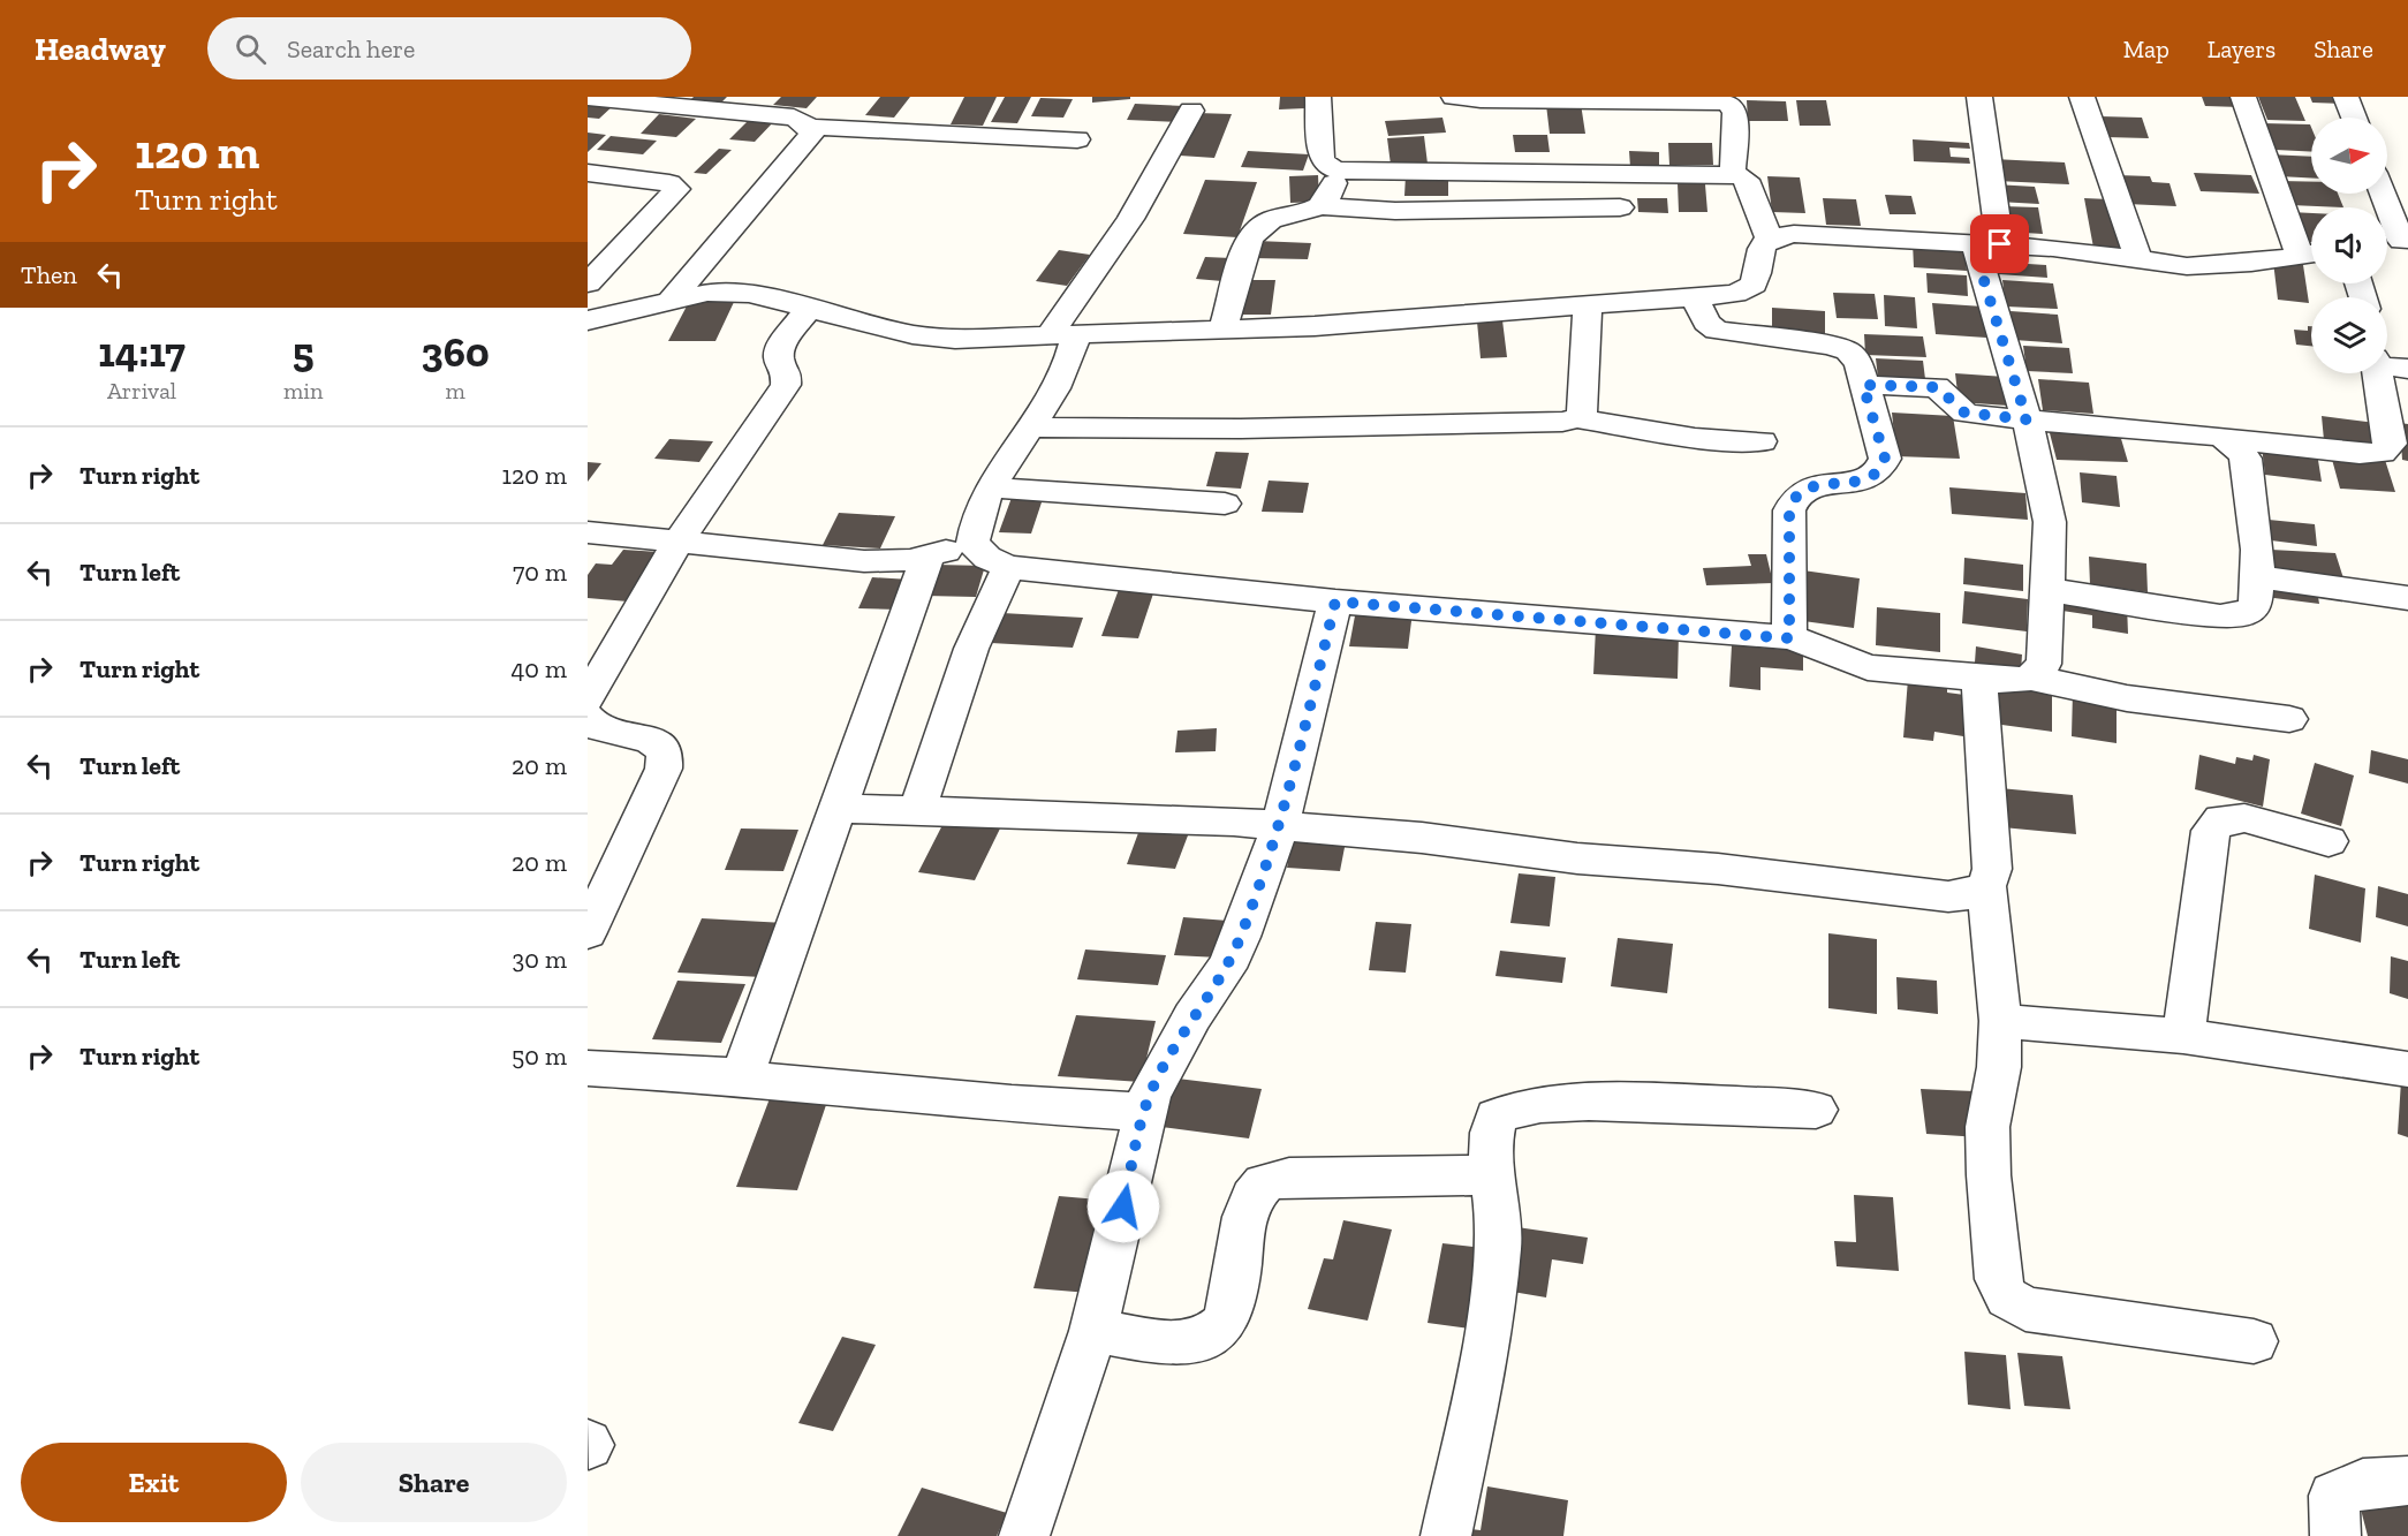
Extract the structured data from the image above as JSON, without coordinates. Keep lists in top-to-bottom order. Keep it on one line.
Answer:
{"north":"right","page":{"header":"Headway","search":"Search here","nav":["Map","Layers","Share"],"turn":["120 m","Turn right"],"then":"Then","eta":["14:17","Arrival","5","min","360","m"],"list":[{"name":"Turn right","value":"120 m"},{"name":"Turn left","value":"70 m"},{"name":"Turn right","value":"40 m"},{"name":"Turn left","value":"20 m"},{"name":"Turn right","value":"20 m"},{"name":"Turn left","value":"30 m"},{"name":"Turn right","value":"50 m"}],"buttons":["Exit","Share"]}}
